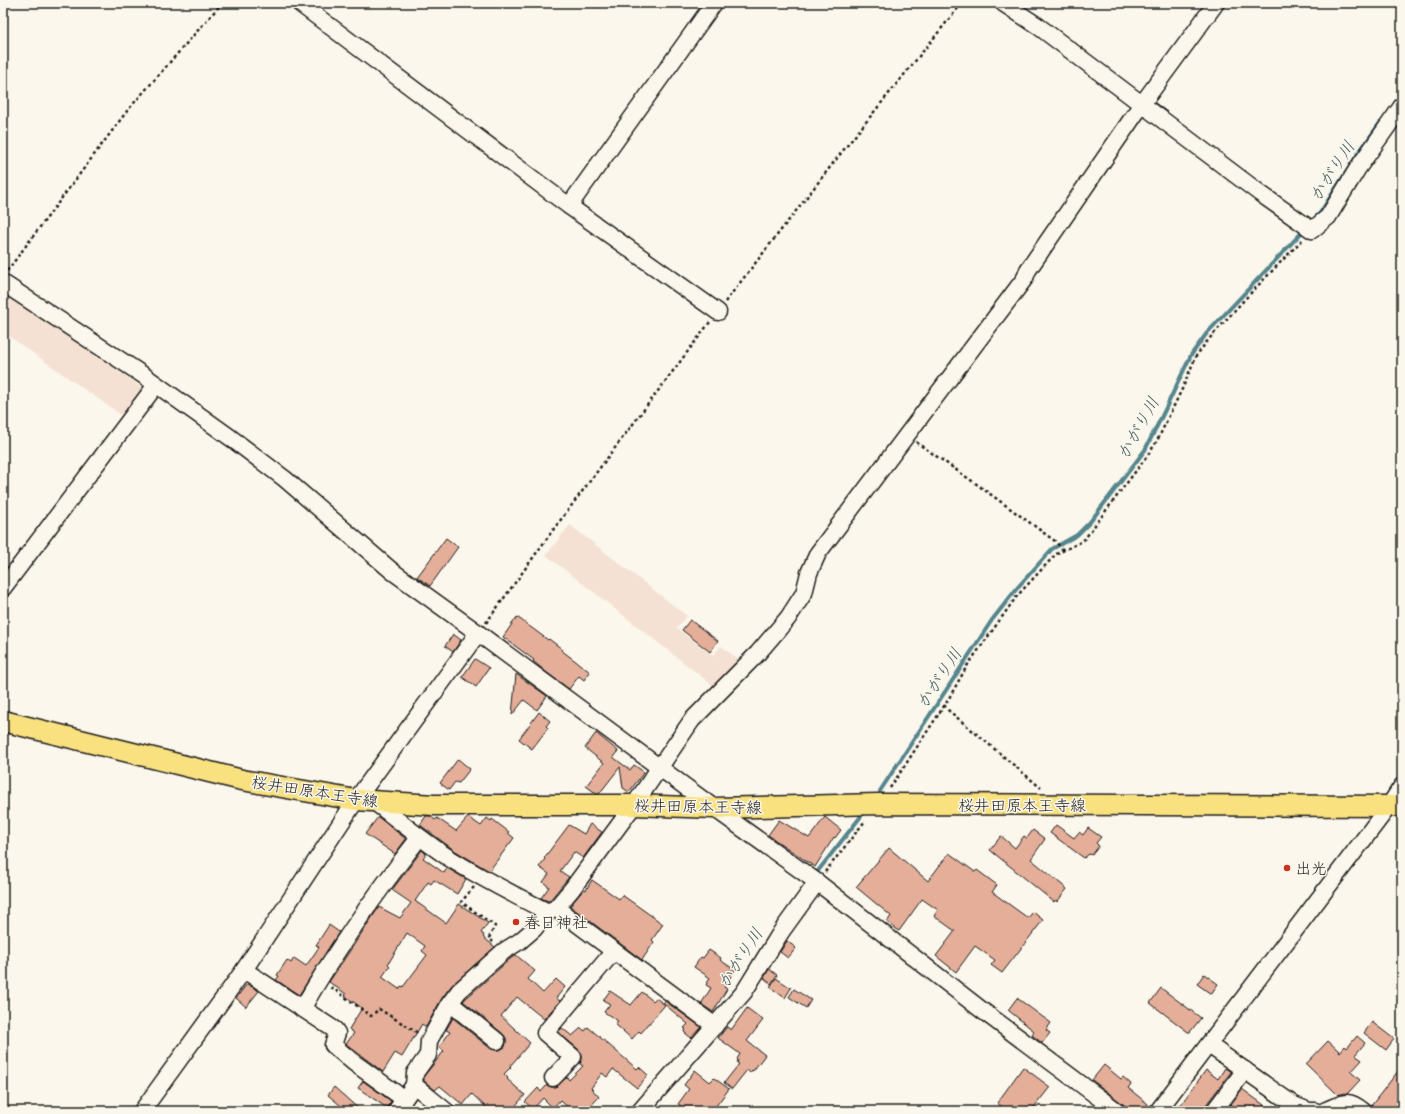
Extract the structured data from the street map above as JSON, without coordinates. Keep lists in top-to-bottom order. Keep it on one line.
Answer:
{"streets":{"main road":["桜井田原本王寺線"]},"water":["かがり川"],"places":["出光","春日神社"]}
